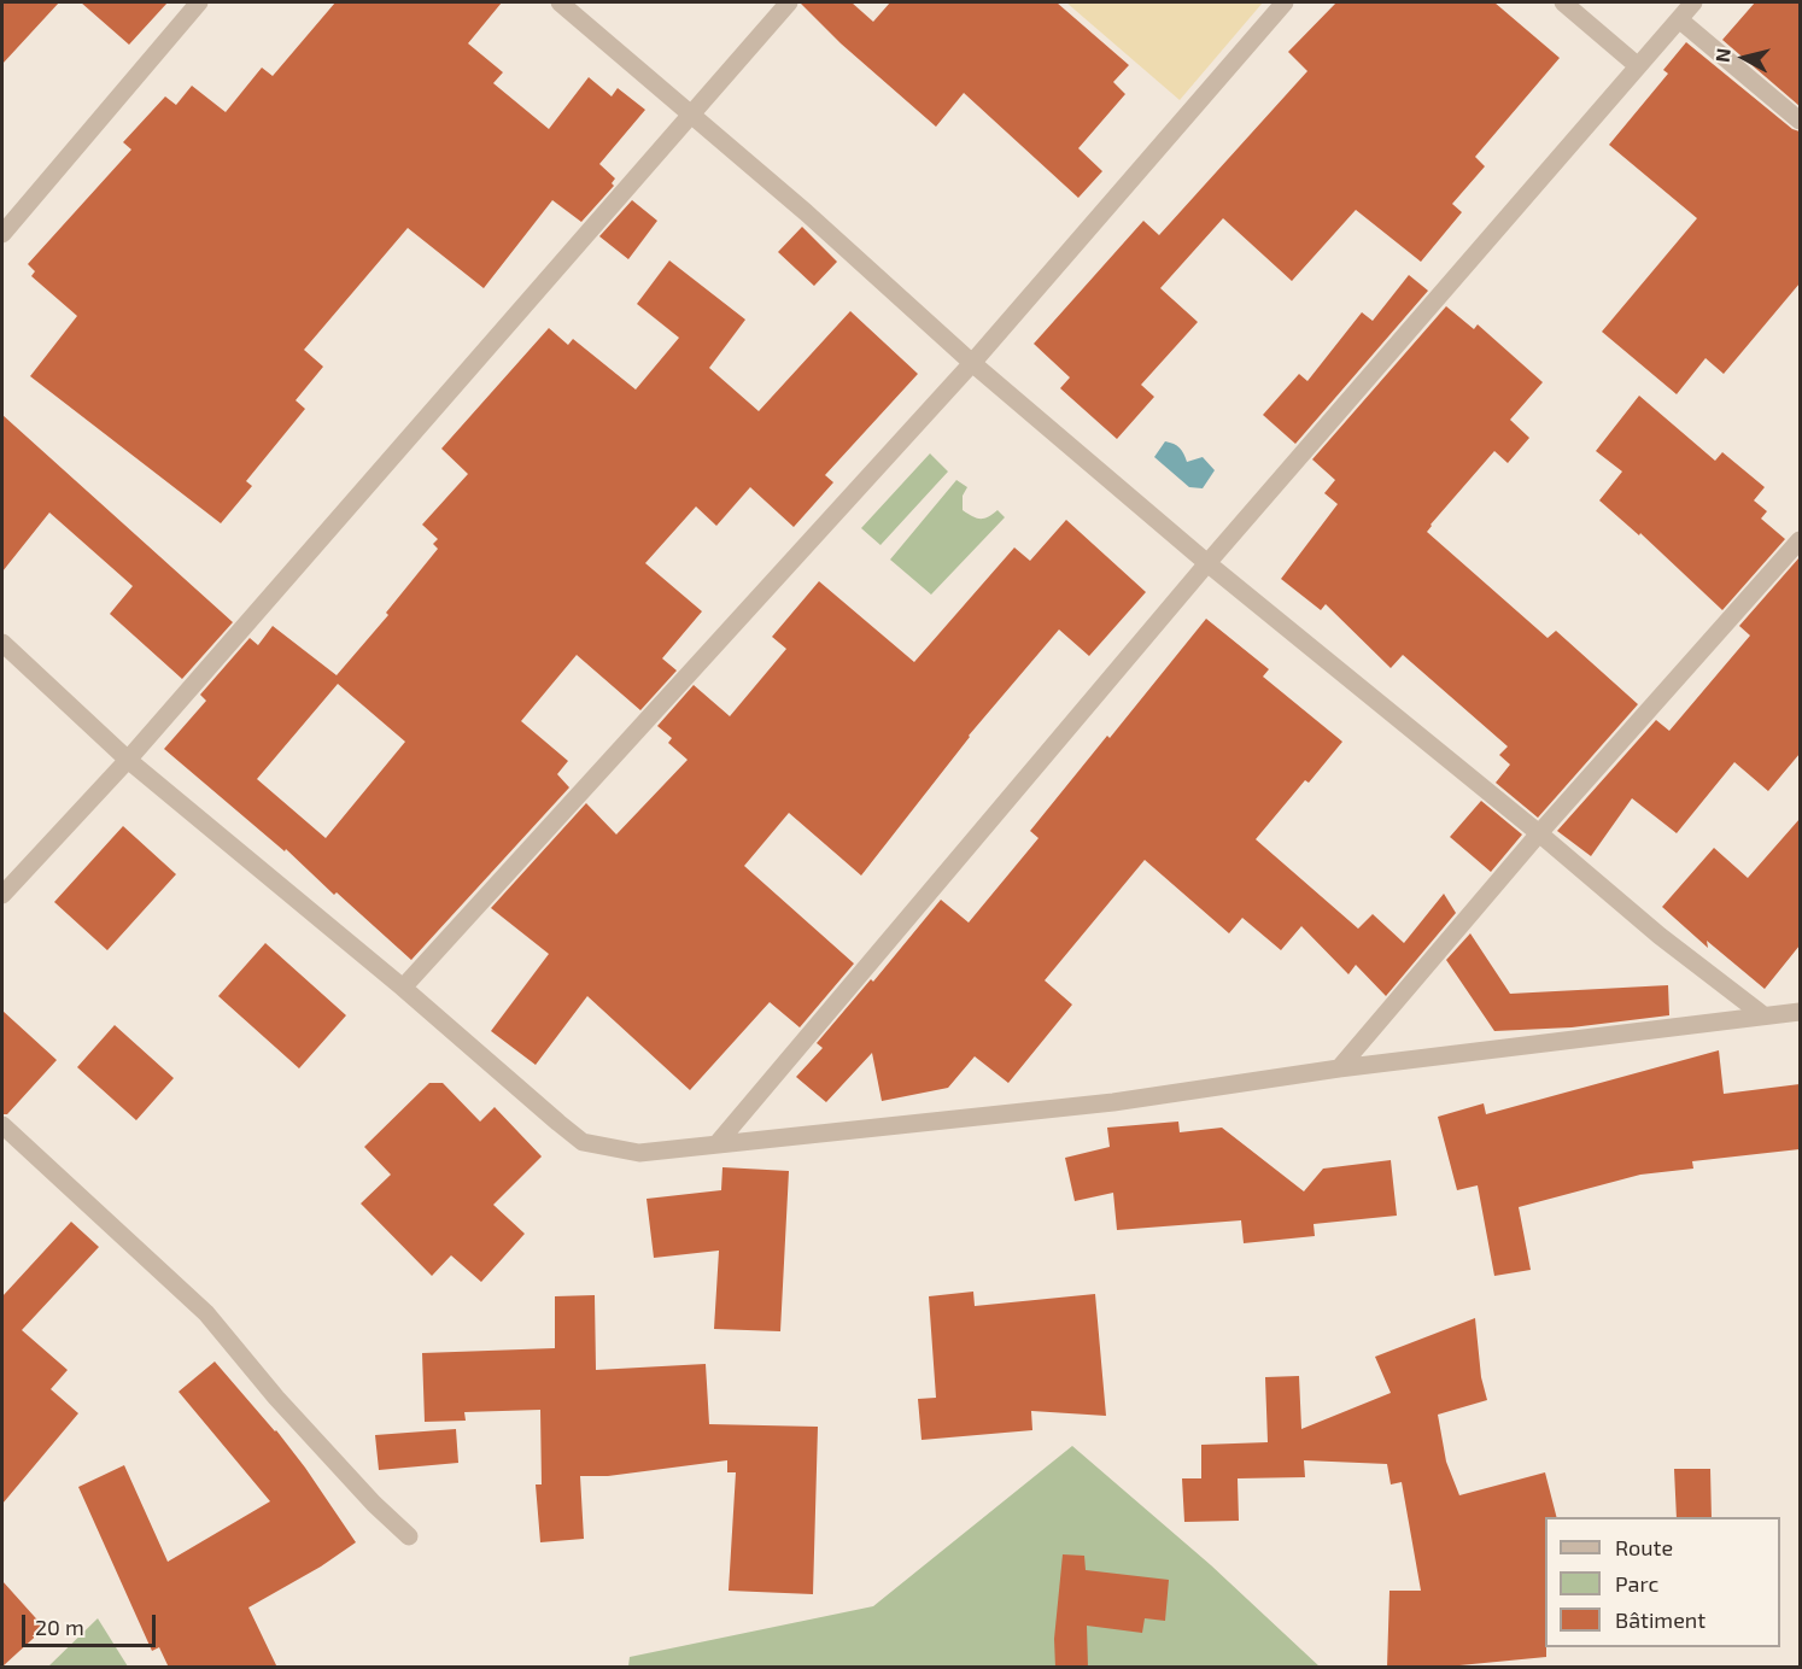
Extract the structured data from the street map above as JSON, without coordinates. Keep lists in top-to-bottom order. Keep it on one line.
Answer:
{"legend":["Route","Parc","Bâtiment"],"scale_bar":"20 m","north":"left"}
